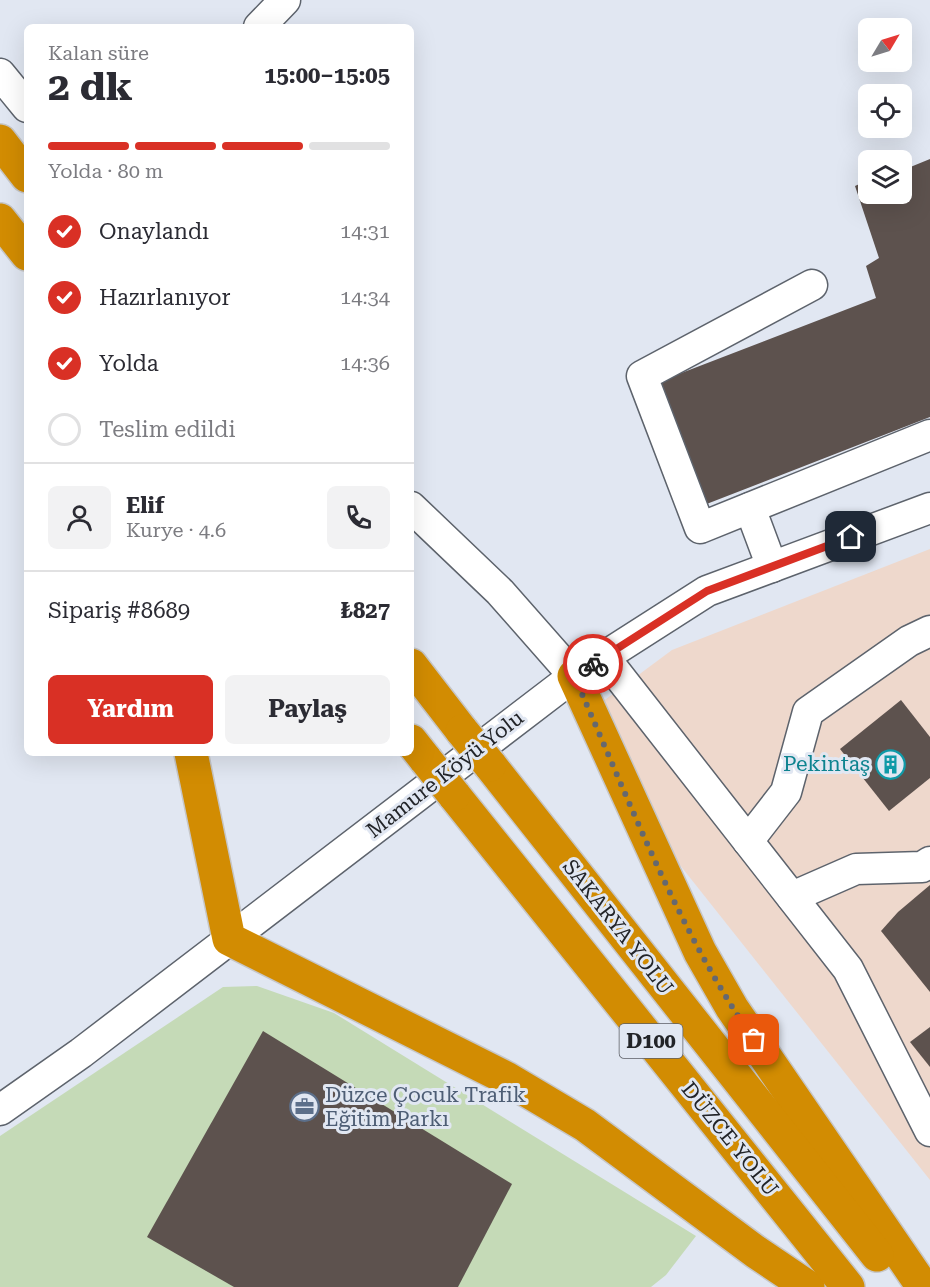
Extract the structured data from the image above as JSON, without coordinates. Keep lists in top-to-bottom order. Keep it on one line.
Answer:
{"streets":{"highway":["SAKARYA YOLU","D100","DÜZCE YOLU"],"street":["Mamure Köyü Yolu"]},"places":{"building":["Pekintaş"],"office":["Düzce Çocuk Trafik Eğitim Parkı"]},"north":"top right","page":{"heading":["2 dk","Kalan süre","15:00–15:05"],"panel":["Elif","Kurye · 4.6","Sipariş #8689","₺827"],"bar":"Yolda · 80 m","list":[["Onaylandı","14:31"],["Hazırlanıyor","14:34"],["Yolda","14:36"],"Teslim edildi"],"buttons":["Yardım","Paylaş"]}}
